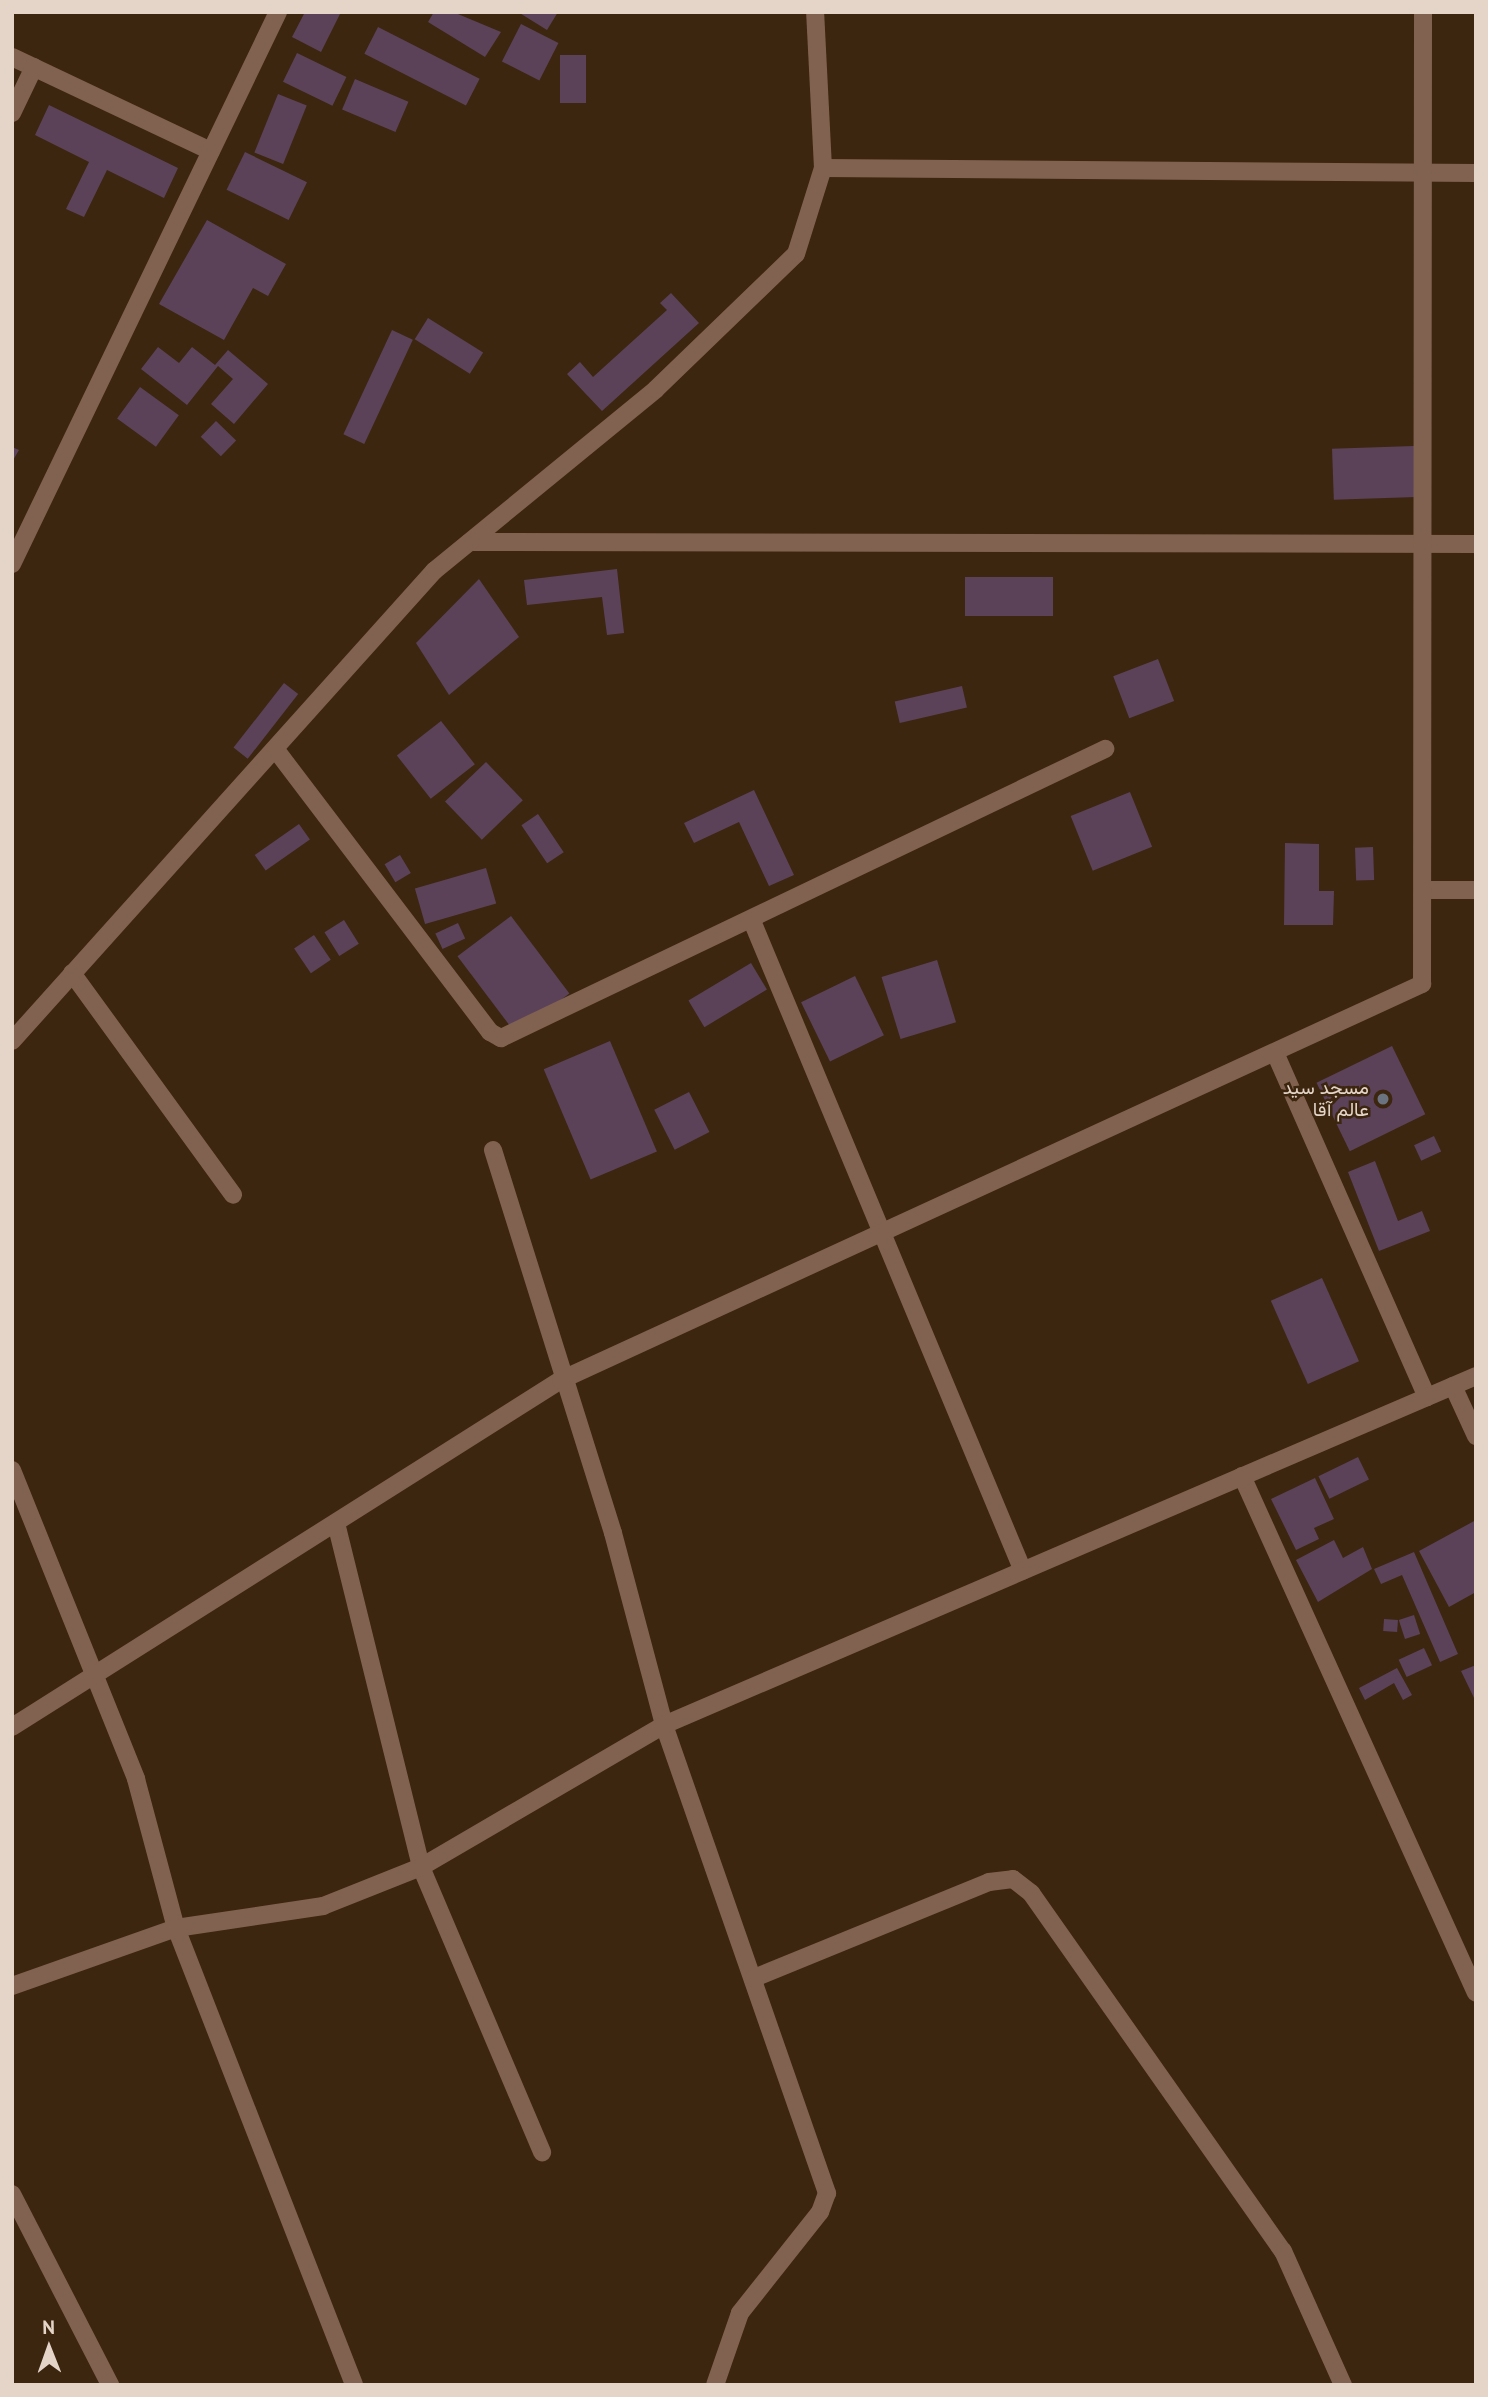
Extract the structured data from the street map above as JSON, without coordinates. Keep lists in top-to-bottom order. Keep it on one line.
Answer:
{"places":["مسجد سید عالم آقا"],"north":"top"}
